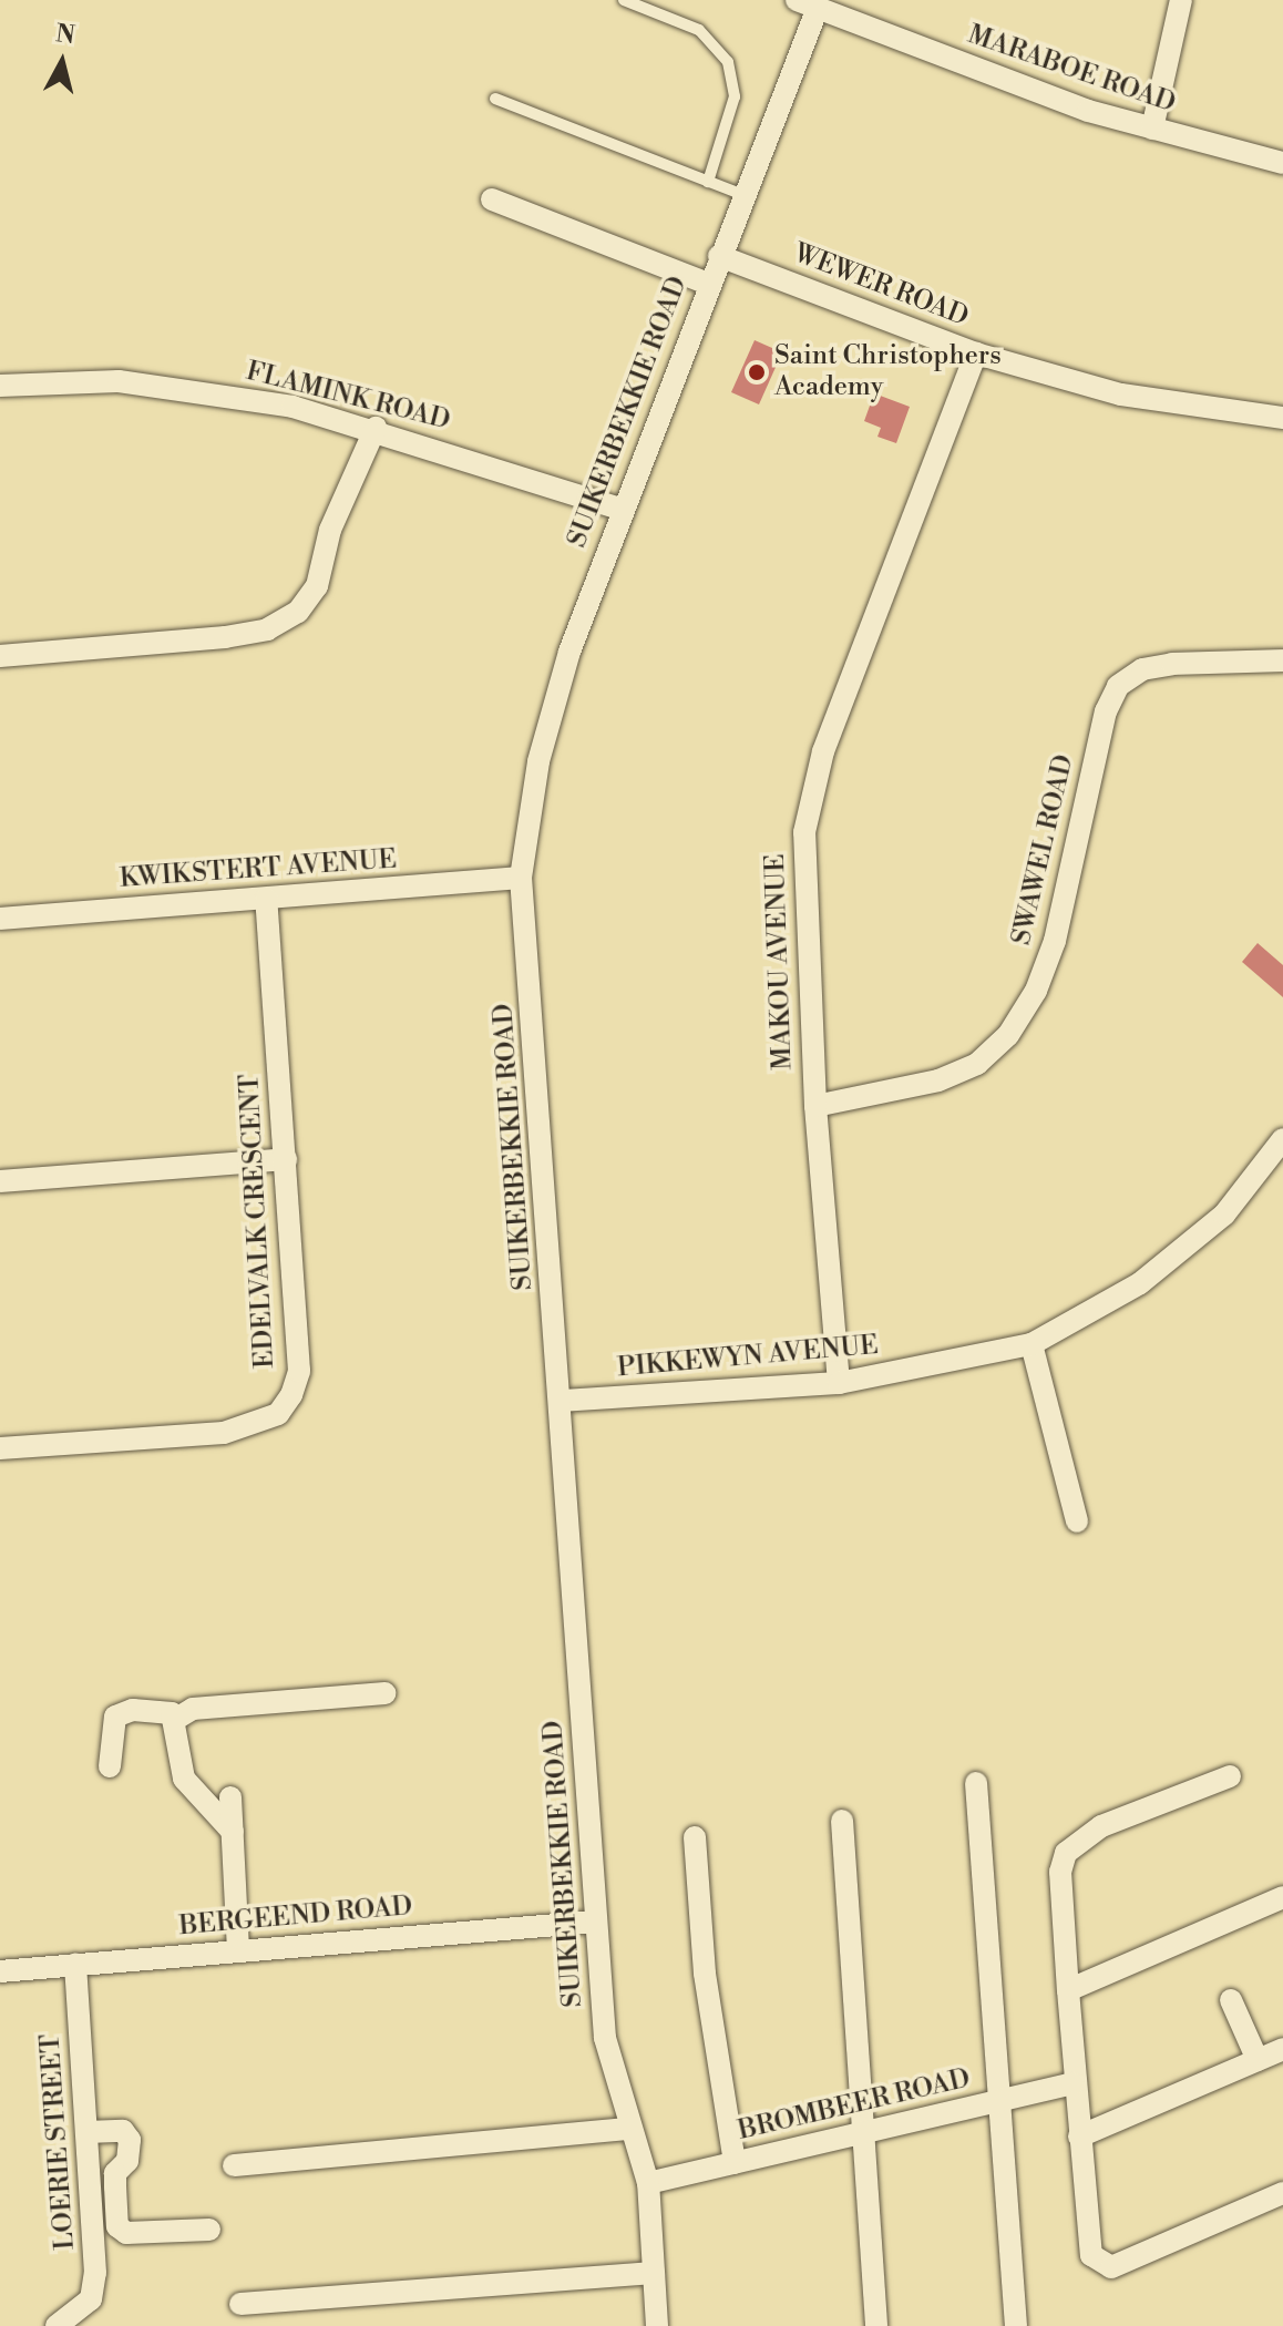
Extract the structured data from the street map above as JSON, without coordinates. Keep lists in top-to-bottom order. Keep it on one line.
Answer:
{"streets":{"street":["MARABOE ROAD","WEWER ROAD","FLAMINK ROAD","SUIKERBEKKIE ROAD","SWAWEL ROAD","KWIKSTERT AVENUE","MAKOU AVENUE","EDELVALK CRESCENT","PIKKEWYN AVENUE","BERGEEND ROAD","BROMBEER ROAD","LOERIE STREET"]},"crossings":[["MARABOE ROAD","SUIKERBEKKIE ROAD"],["WEWER ROAD","SUIKERBEKKIE ROAD"],["WEWER ROAD","MAKOU AVENUE"],["FLAMINK ROAD","SUIKERBEKKIE ROAD"],["SUIKERBEKKIE ROAD","KWIKSTERT AVENUE"],["SUIKERBEKKIE ROAD","PIKKEWYN AVENUE"],["SUIKERBEKKIE ROAD","BERGEEND ROAD"],["SUIKERBEKKIE ROAD","BROMBEER ROAD"],["SWAWEL ROAD","MAKOU AVENUE"],["KWIKSTERT AVENUE","EDELVALK CRESCENT"],["MAKOU AVENUE","PIKKEWYN AVENUE"],["BERGEEND ROAD","LOERIE STREET"]],"places":["Saint Christophers Academy"],"north":"top"}
